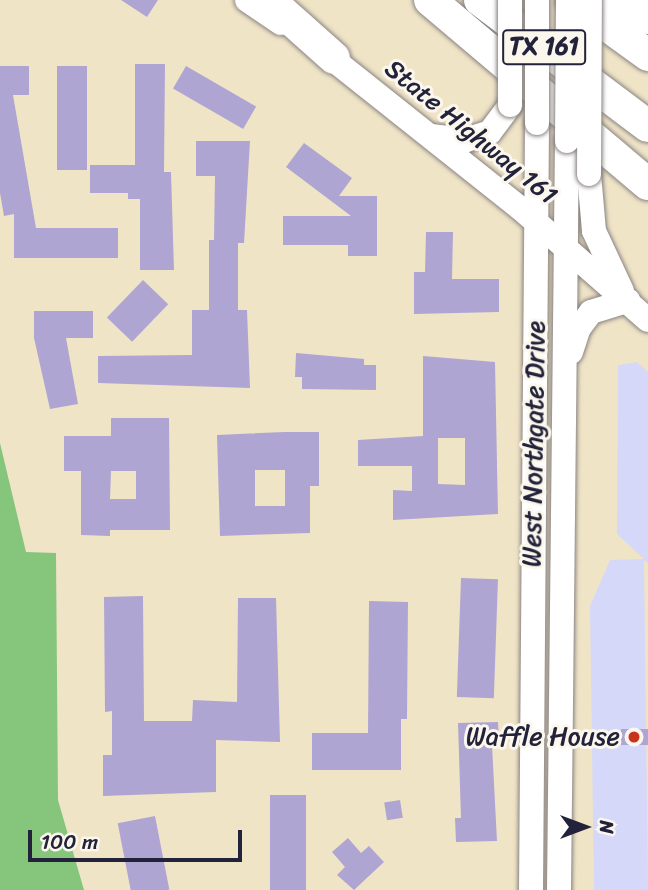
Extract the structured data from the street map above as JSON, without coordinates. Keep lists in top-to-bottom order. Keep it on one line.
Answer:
{"streets":{"highway":["TX 161"],"main road":["State Highway 161","West Northgate Drive"]},"crossings":[["TX 161","West Northgate Drive"],["State Highway 161","West Northgate Drive"]],"places":["Waffle House"],"scale_bar":"100 m","north":"right"}
